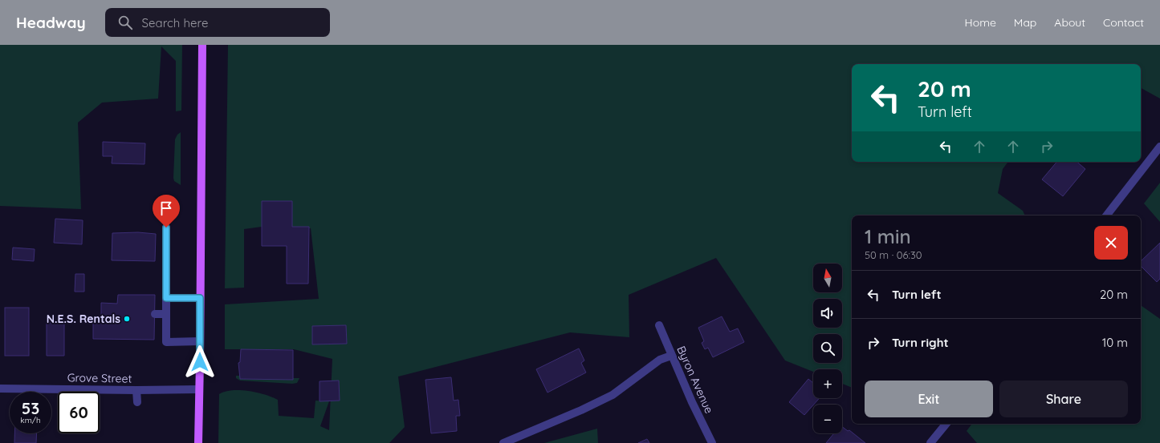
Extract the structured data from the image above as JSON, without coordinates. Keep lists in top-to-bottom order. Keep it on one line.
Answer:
{"streets":{"street":["Grove Street","Byron Avenue"]},"places":["N.E.S. Rentals"],"north":"top","page":{"header":"Headway","search":"Search here","nav":["Home","Map","About","Contact"],"turn":["20 m","Turn left"],"heading":["1 min","50 m · 06:30"],"map_buttons":["+","−"],"list":[{"name":"Turn left","value":"20 m"},{"name":"Turn right","value":"10 m"}],"buttons":["Exit","Share"],"speed":"53 km/h","limit":"60"}}
